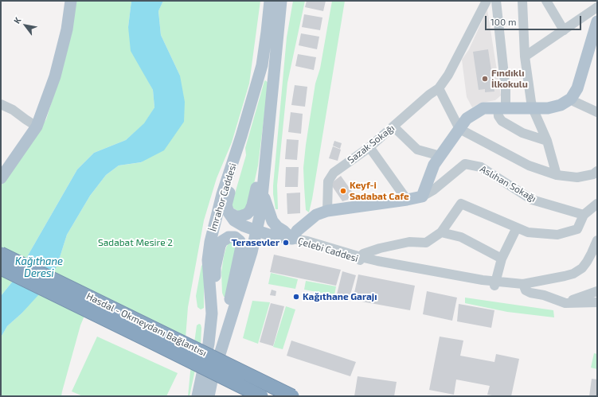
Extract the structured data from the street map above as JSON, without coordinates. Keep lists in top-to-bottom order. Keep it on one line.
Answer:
{"streets":{"highway":["Hasdal - Okmeydanı Bağlantısı"],"main road":["İmrahor Caddesi"],"street":["Sazak Sokağı","Aslıhan Sokağı","Çelebi Caddesi"]},"water":["Kağıthane Deresi"],"parks":["Sadabat Mesire 2"],"places":["Fındıklı İlkokulu","Keyf-i Sadabat Cafe","Terasevler","Kağıthane Garajı"],"scale_bar":"100 m","north":"top left"}
